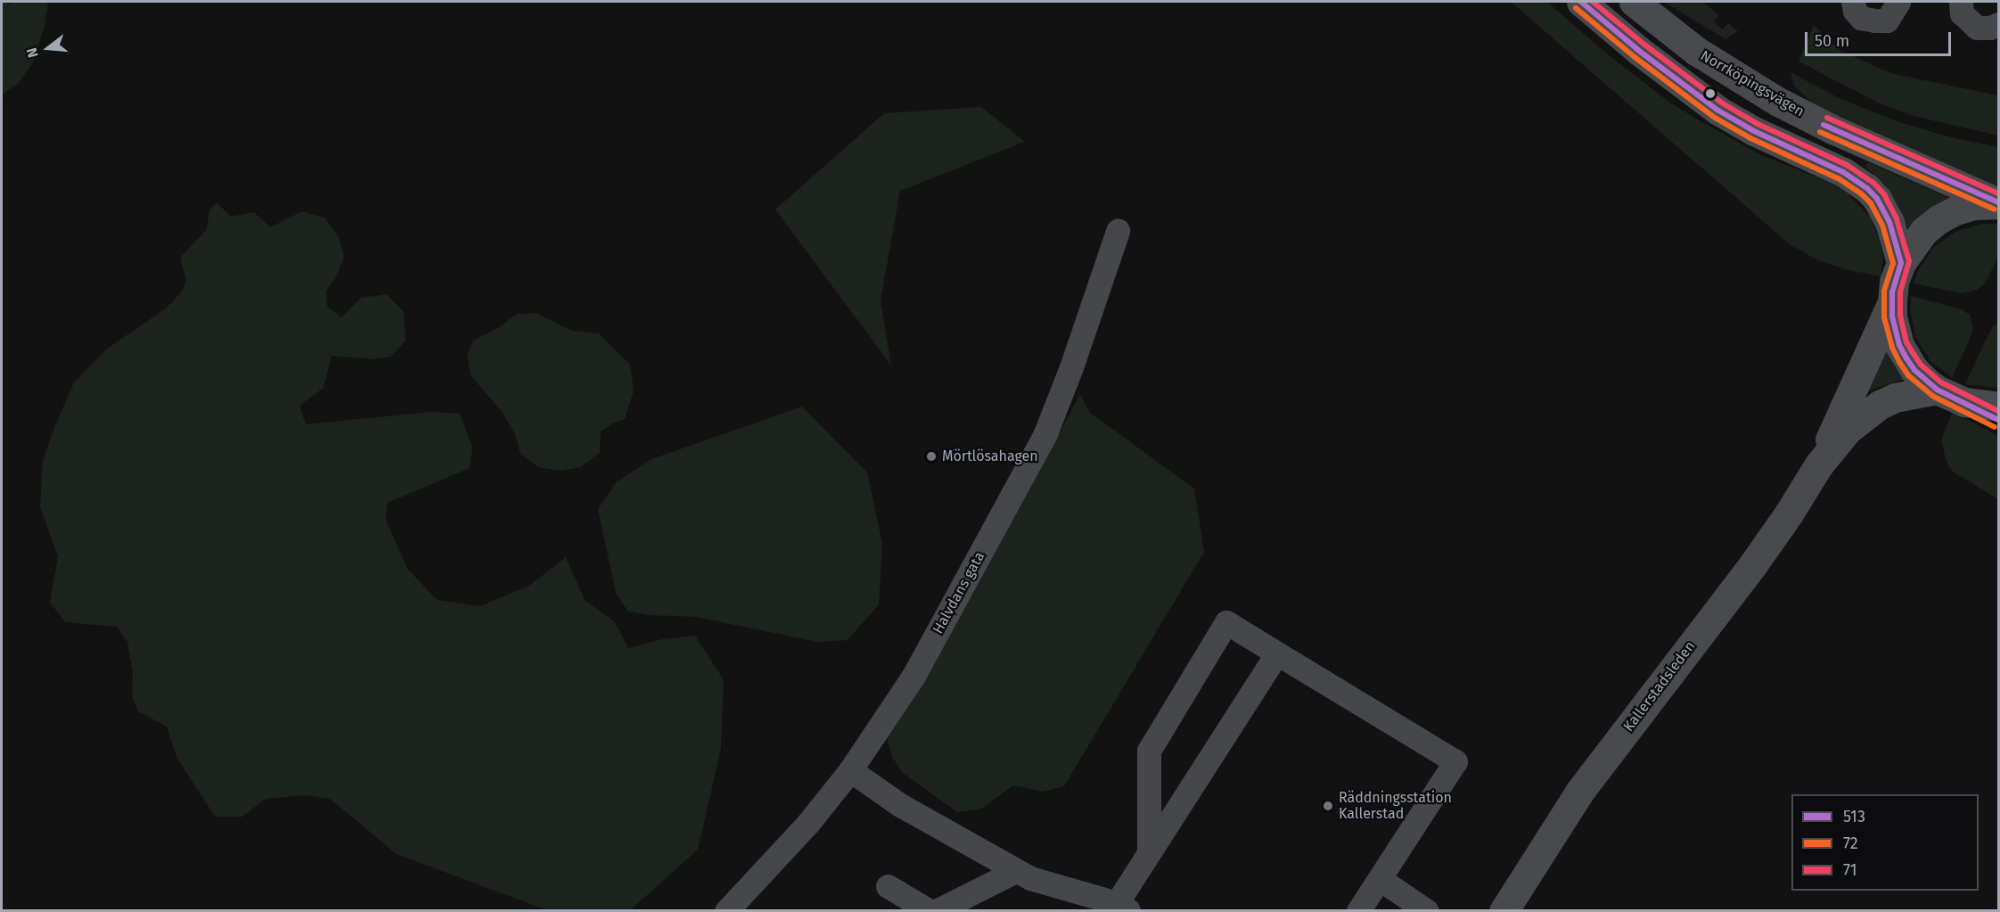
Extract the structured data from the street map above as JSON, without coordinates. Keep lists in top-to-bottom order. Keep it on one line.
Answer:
{"streets":{"main road":["Norrköpingsvägen","Kallerstadsleden"],"street":["Halvdans gata"]},"places":["Mörtlösahagen","Räddningsstation Kallerstad"],"lines":["transit line 513","transit line 71","transit line 72"],"legend":["513","72","71"],"scale_bar":"50 m","north":"left"}
